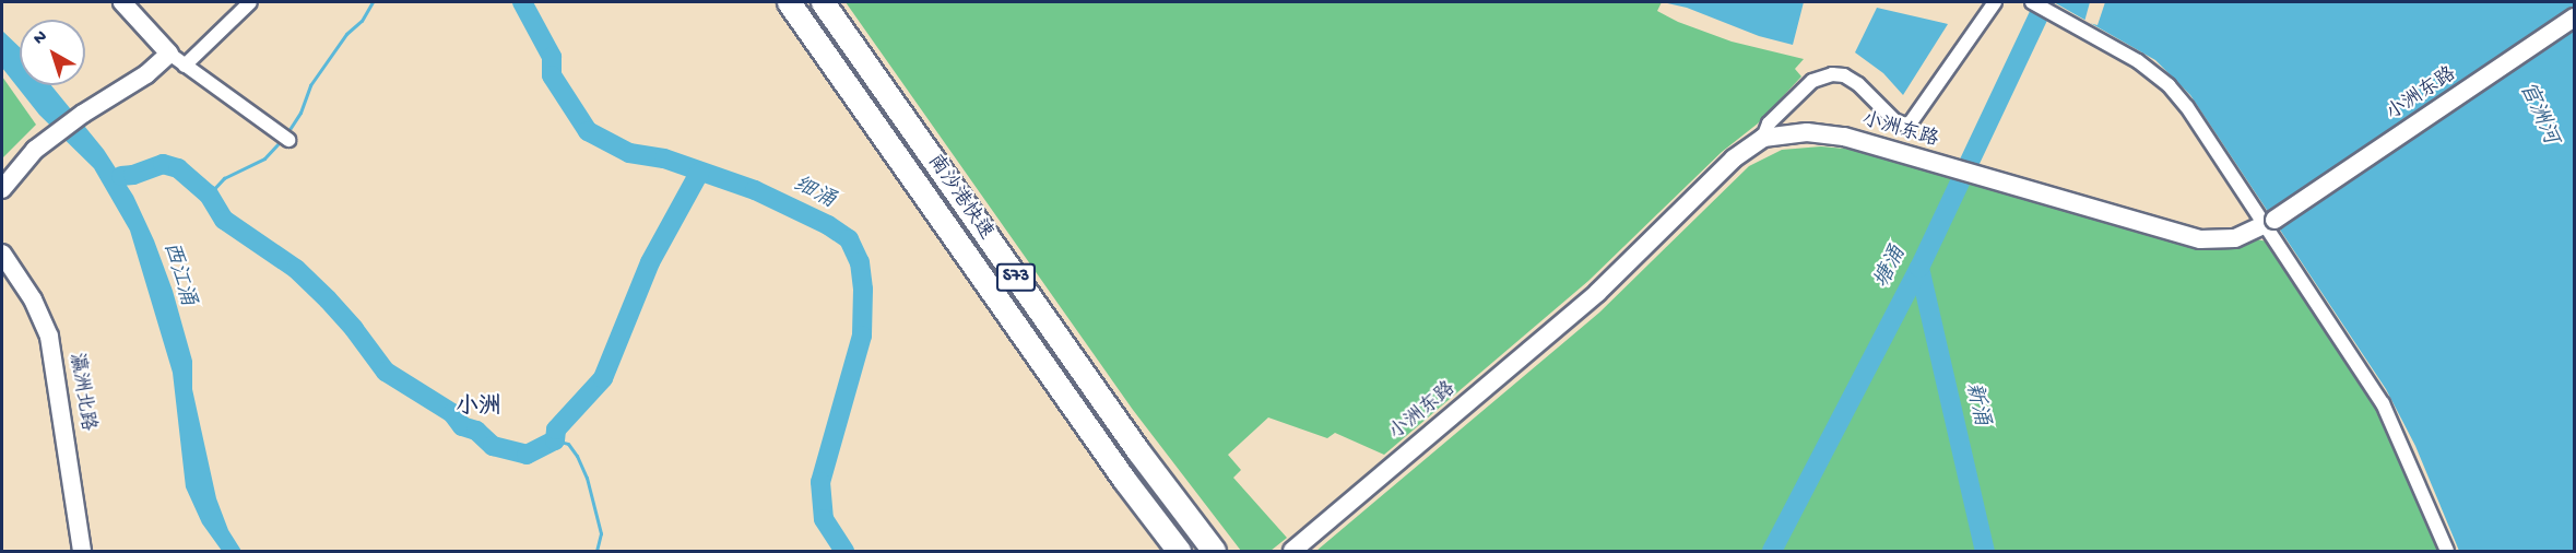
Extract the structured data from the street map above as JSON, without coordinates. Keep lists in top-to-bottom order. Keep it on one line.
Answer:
{"streets":{"highway":["南沙港快速","S73"],"main road":["小洲东路","瀛洲北路"]},"districts":["小洲"],"water":["官洲河","细涌","塘涌","西江涌","新涌"],"north":"top left"}
